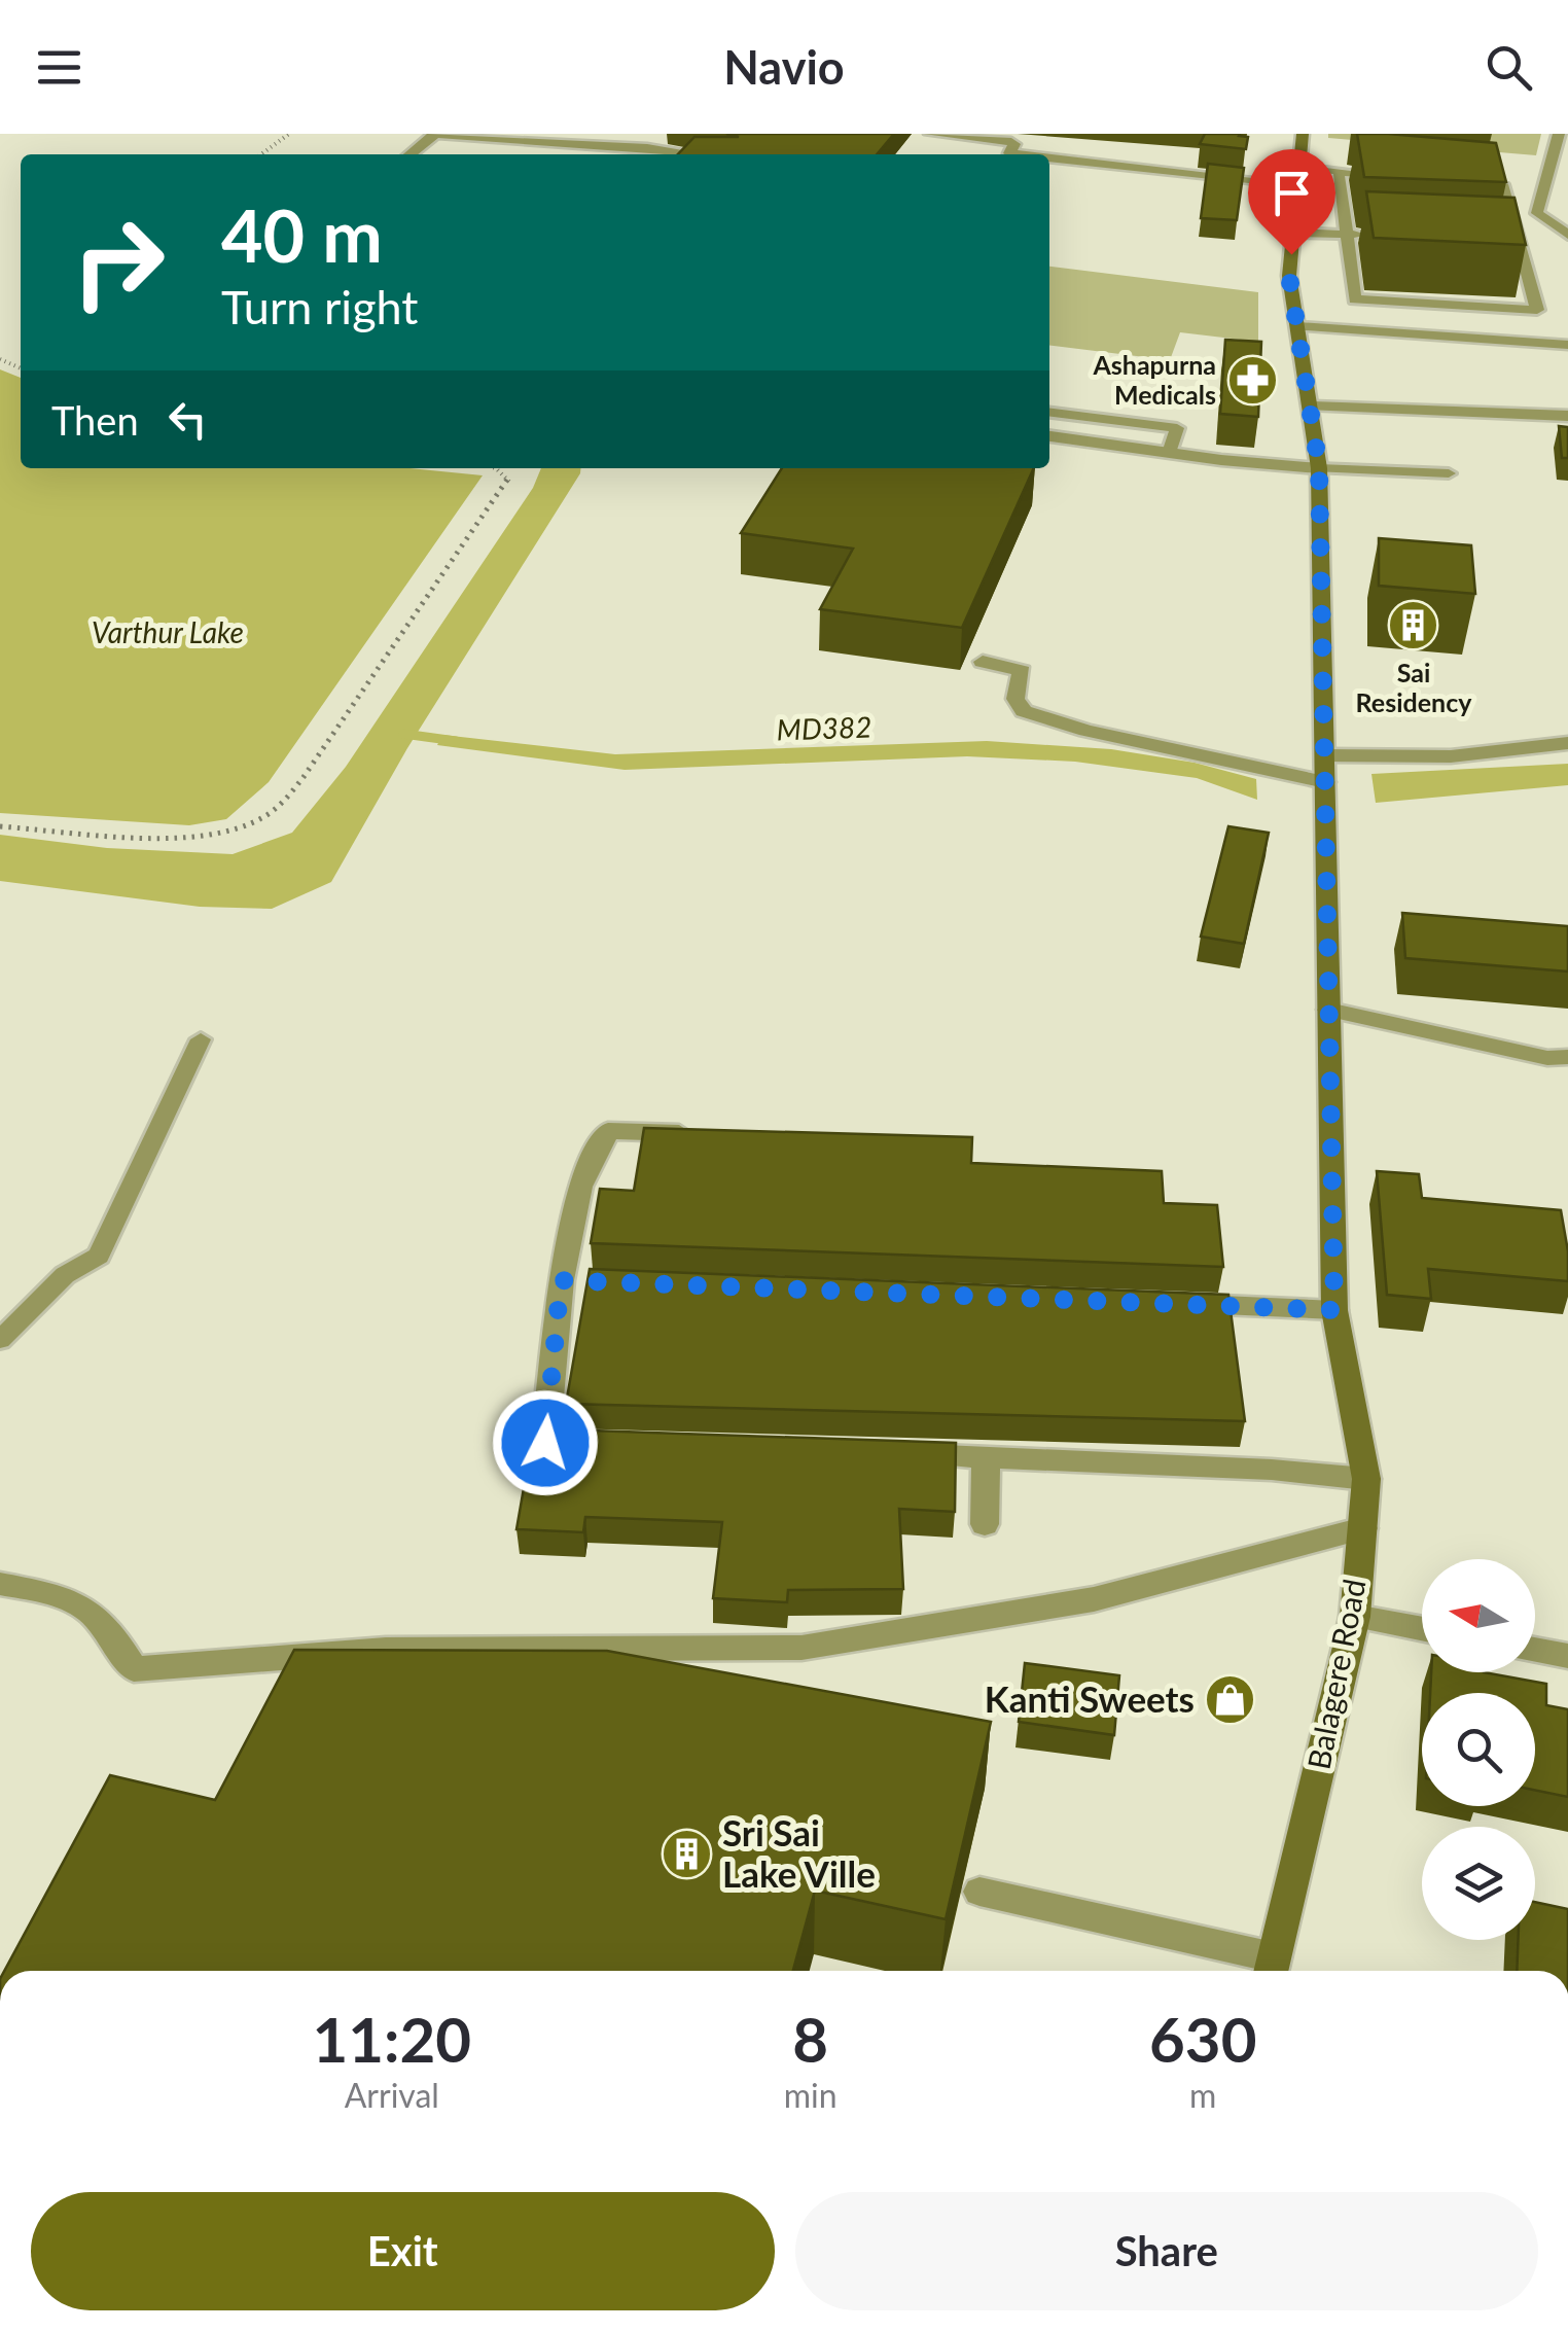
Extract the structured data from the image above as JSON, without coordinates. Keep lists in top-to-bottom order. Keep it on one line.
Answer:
{"streets":{"street":["Balagere Road"]},"water":["Varthur Lake","MD382"],"places":{"pharmacy":["Ashapurna Medicals"],"building":["Sai Residency","Sri Sai Lake Ville"],"shop":["Kanti Sweets"]},"north":"left","page":{"header":"Navio","turn":["40 m","Turn right"],"then":"Then","eta":["11:20","Arrival","8","min","630","m"],"buttons":["Exit","Share"]}}
